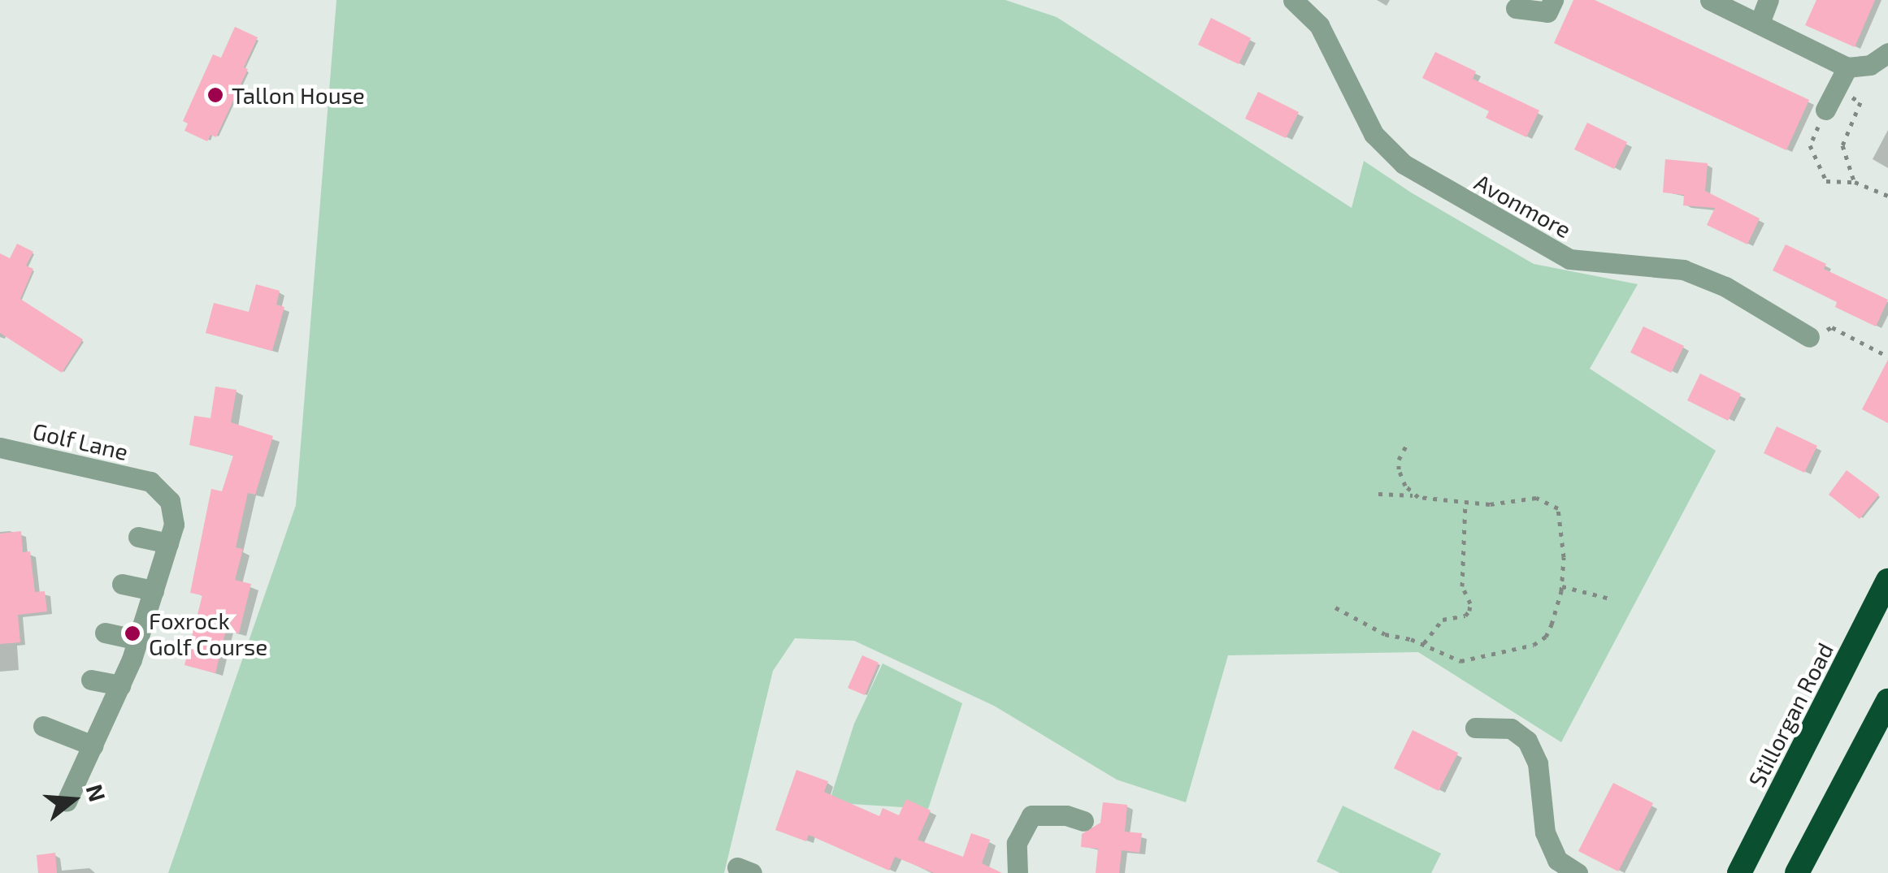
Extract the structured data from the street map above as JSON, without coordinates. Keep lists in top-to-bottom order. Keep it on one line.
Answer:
{"streets":{"highway":["Stillorgan Road"],"street":["Avonmore","Golf Lane"]},"places":["Tallon House","Foxrock Golf Course"],"north":"right"}
